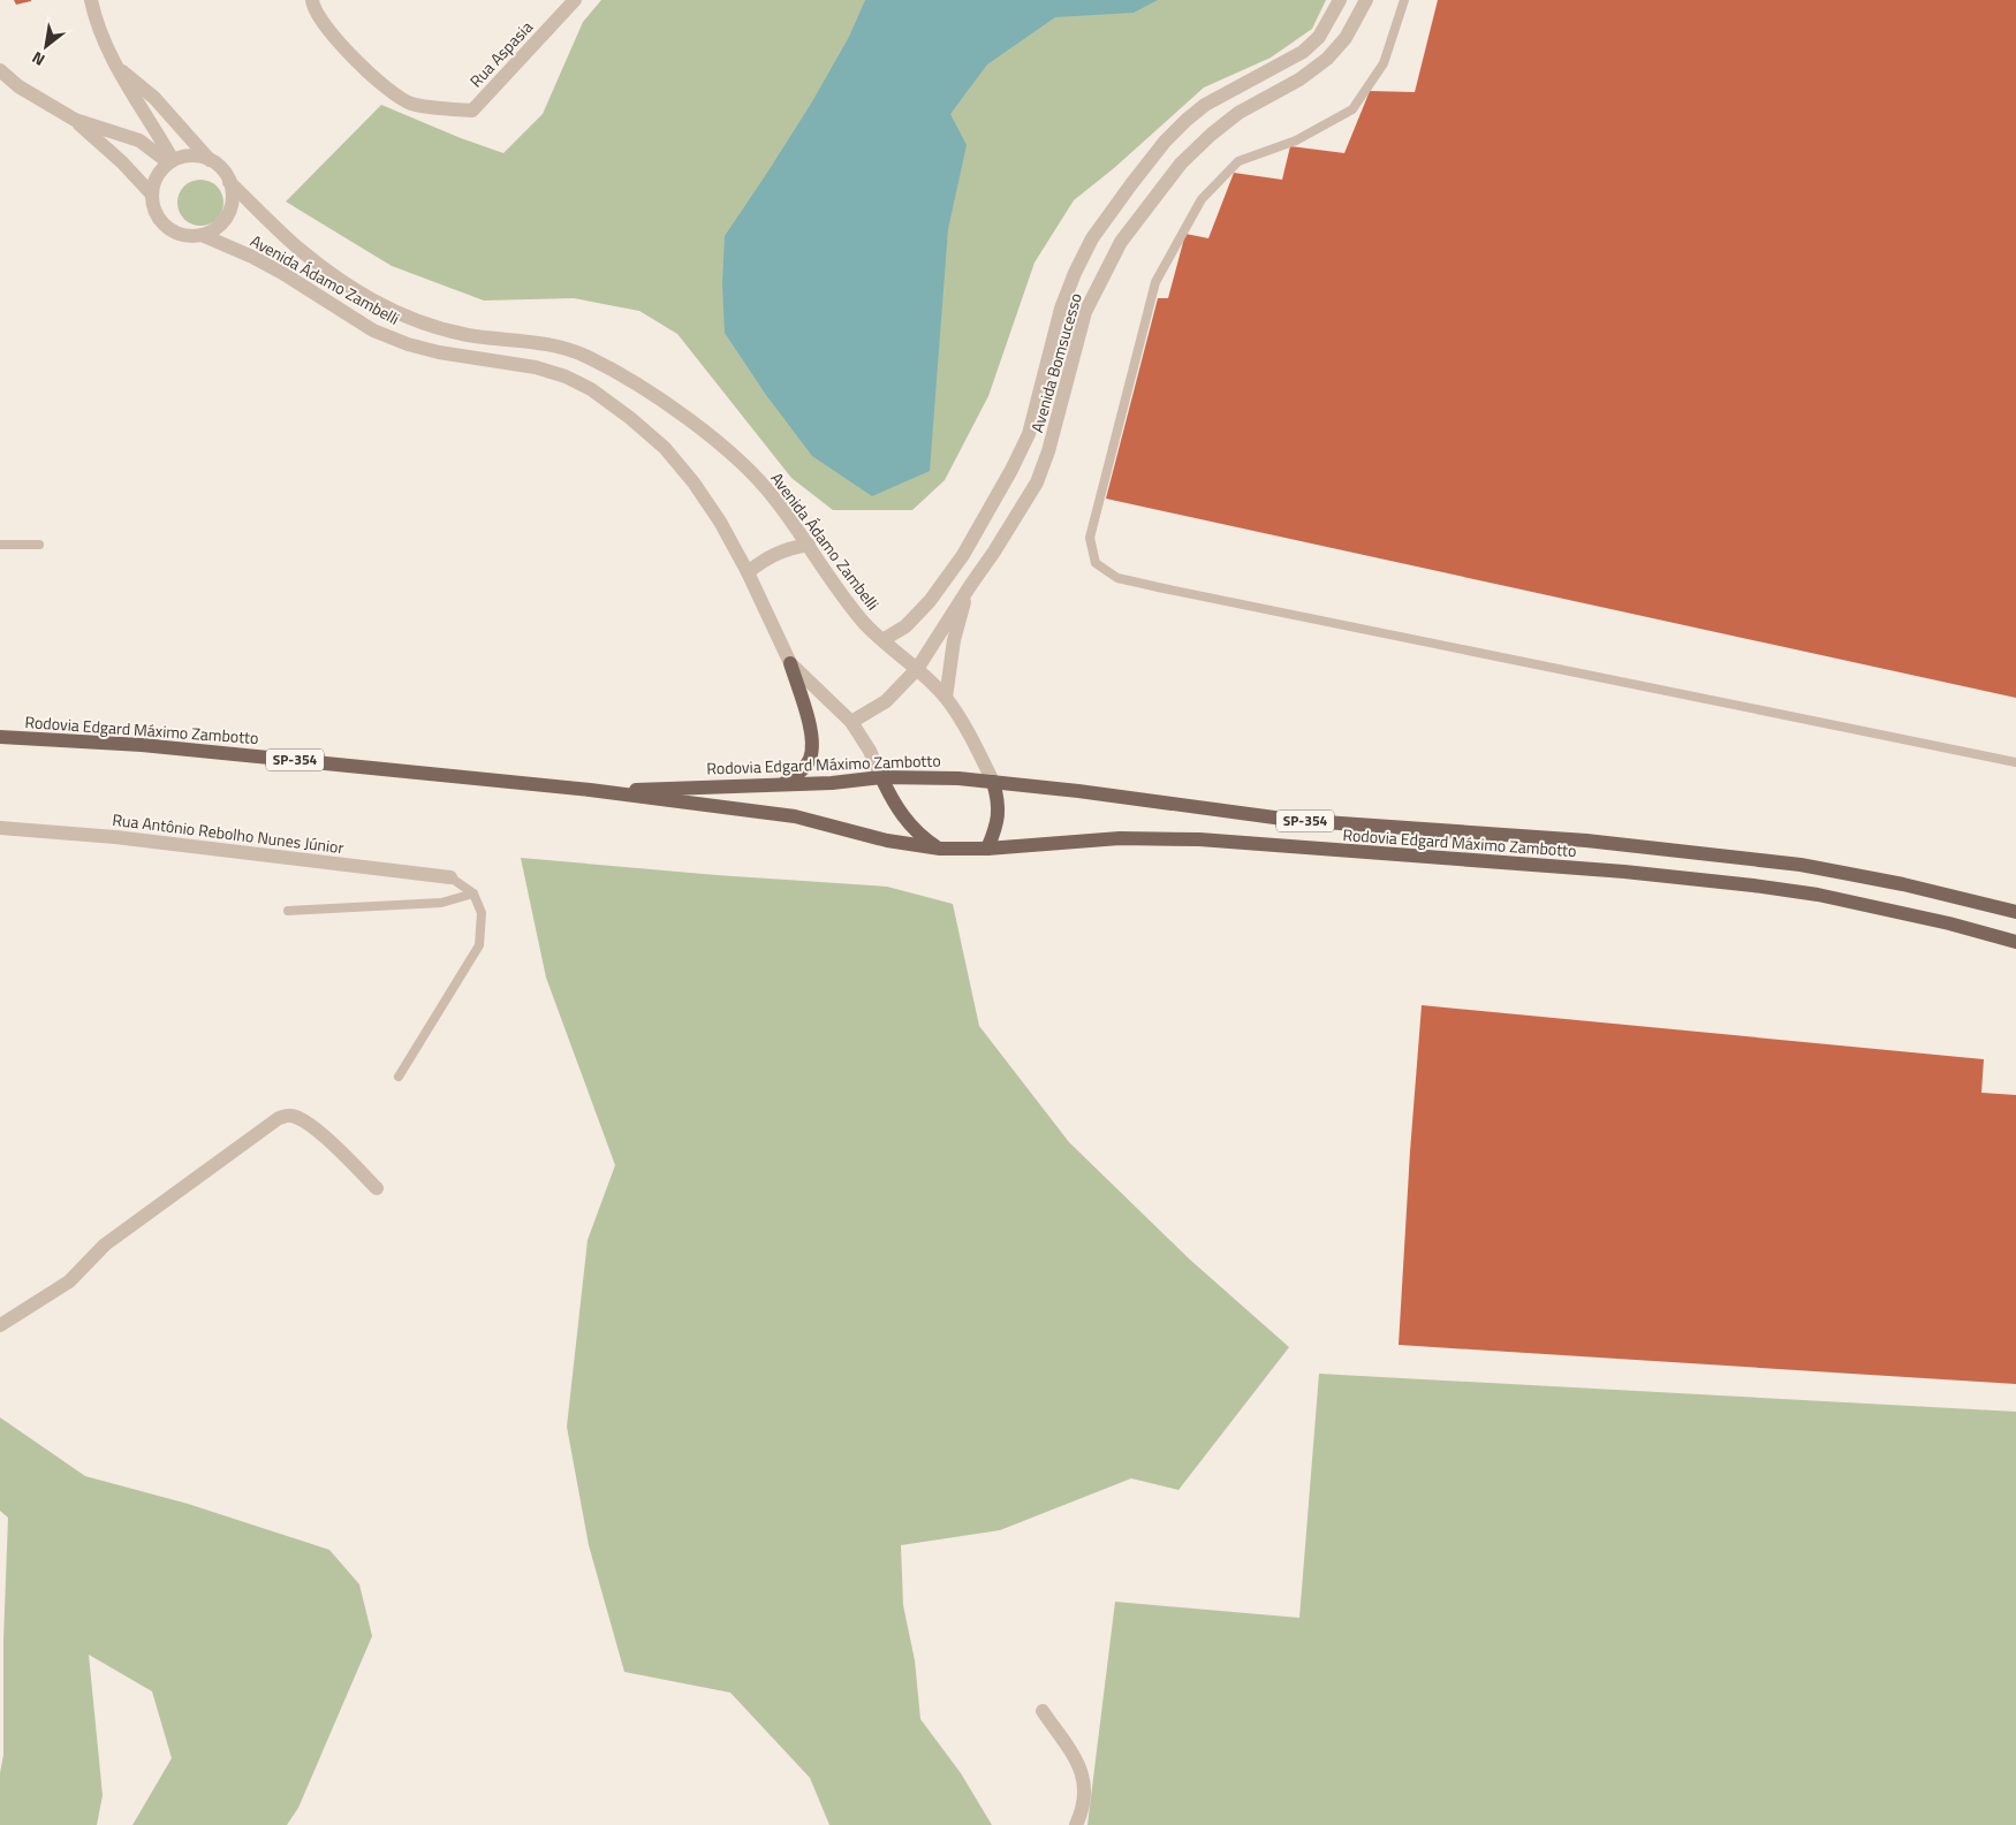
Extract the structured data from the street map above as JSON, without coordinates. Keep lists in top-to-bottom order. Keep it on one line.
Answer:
{"streets":{"main road":["Rodovia Edgard Máximo Zambotto","SP-354"],"street":["Rua Aspasia","Avenida Ádamo Zambelli","Avenida Bomsucesso","Rua Antônio Rebolho Nunes Júnior"]},"crossings":[["Avenida Ádamo Zambelli","Avenida Bomsucesso"],["Avenida Ádamo Zambelli","Rodovia Edgard Máximo Zambotto"]],"north":"bottom left"}
